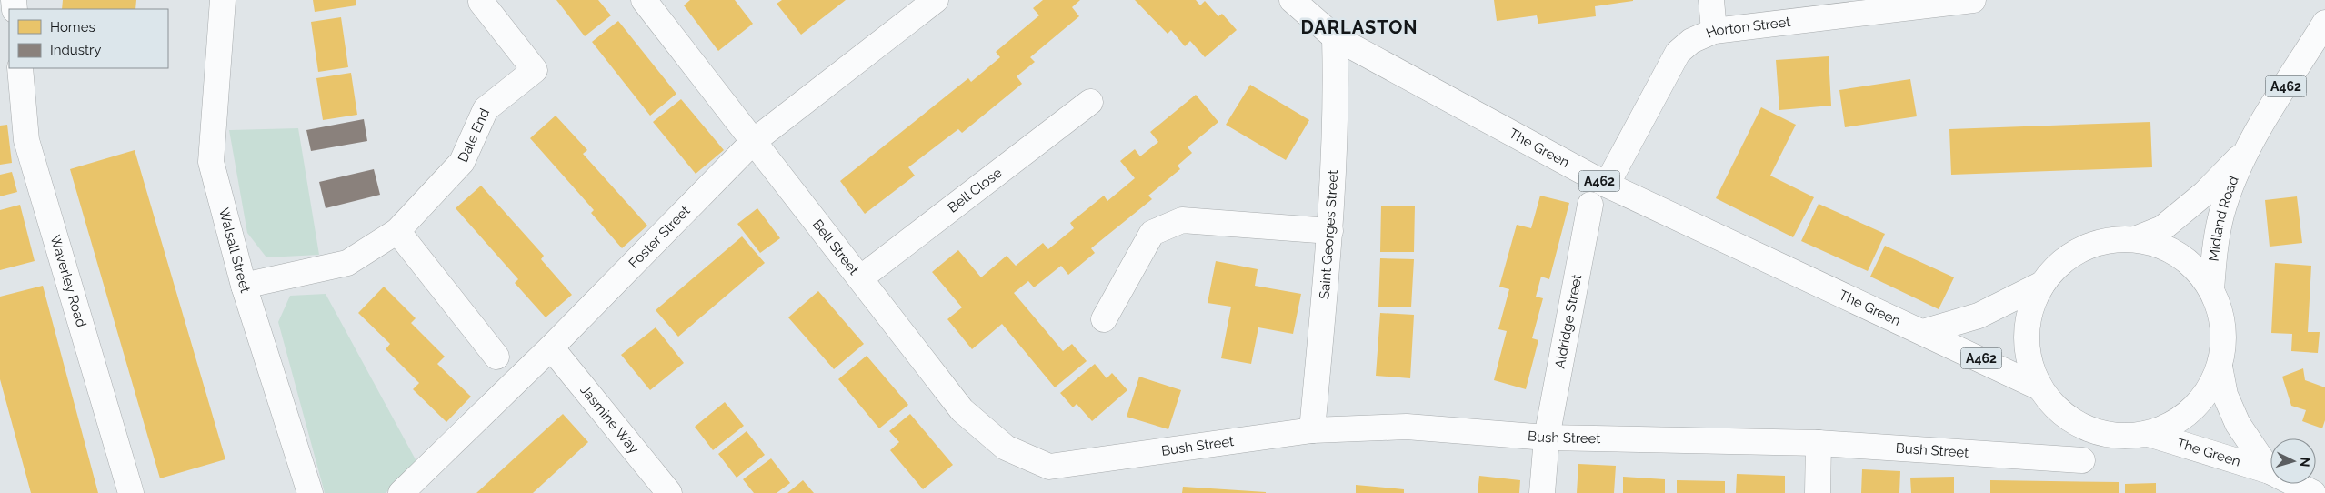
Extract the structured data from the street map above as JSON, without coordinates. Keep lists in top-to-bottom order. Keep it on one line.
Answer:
{"streets":{"street":["Horton Street","A462","Dale End","The Green","Bell Close","Midland Road","Saint Georges Street","Foster Street","Bell Street","Walsall Street","Waverley Road","Aldridge Street","Jasmine Way","Bush Street"]},"crossings":[["Horton Street","The Green"],["A462","The Green"],["Dale End","Walsall Street"],["The Green","Saint Georges Street"],["Bell Close","Bell Street"],["Saint Georges Street","Bush Street"],["Foster Street","Bell Street"],["Foster Street","Jasmine Way"],["Bell Street","Bush Street"],["Aldridge Street","Bush Street"]],"districts":["DARLASTON"],"legend":["Homes","Industry"],"north":"right"}
